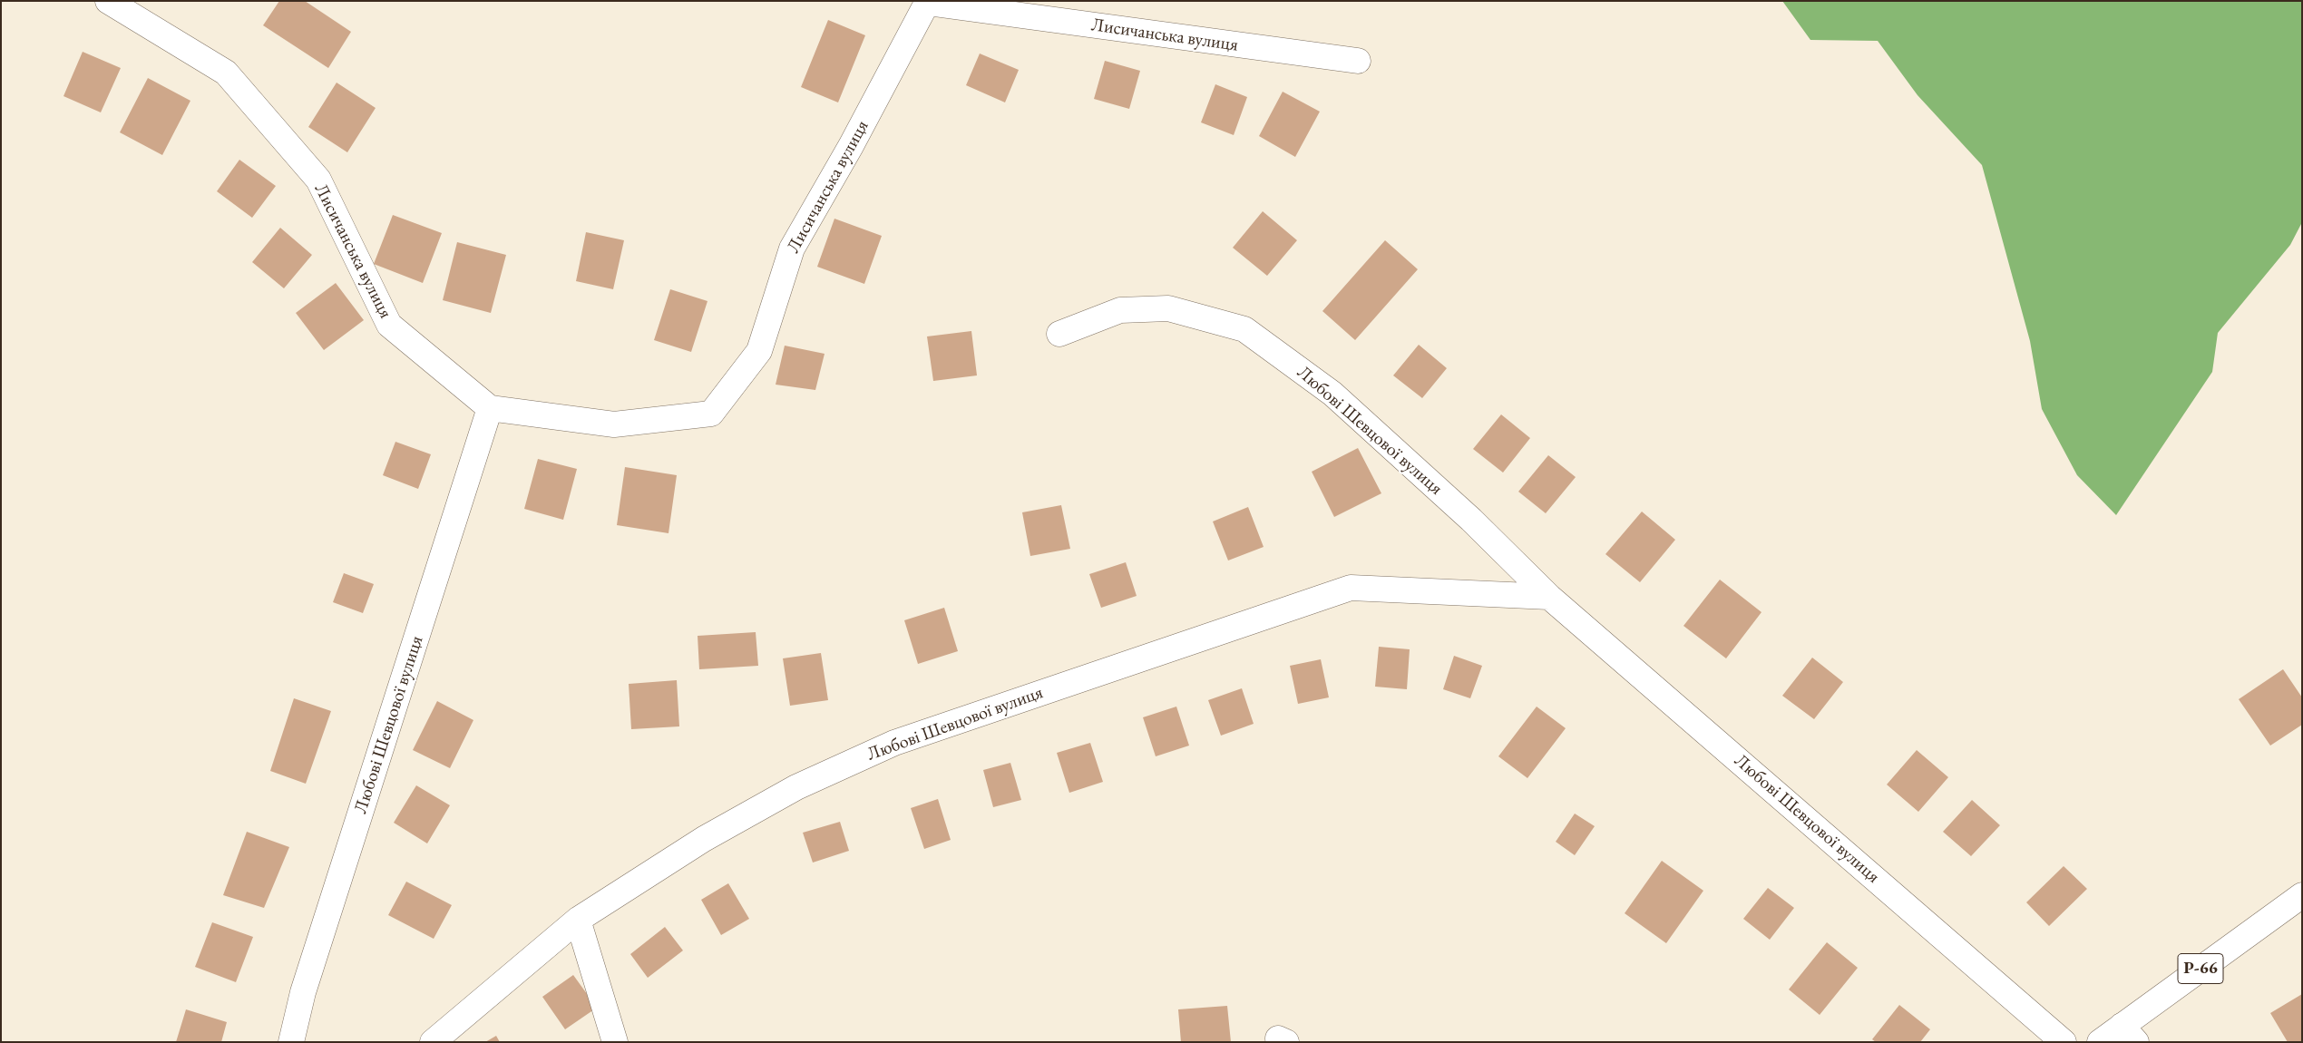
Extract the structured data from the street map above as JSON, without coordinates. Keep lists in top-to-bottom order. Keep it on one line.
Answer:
{"streets":{"street":["Лисичанська вулиця","Любові Шевцової вулиця","Р-66"]},"crossings":[["Лисичанська вулиця","Любові Шевцової вулиця"]]}
